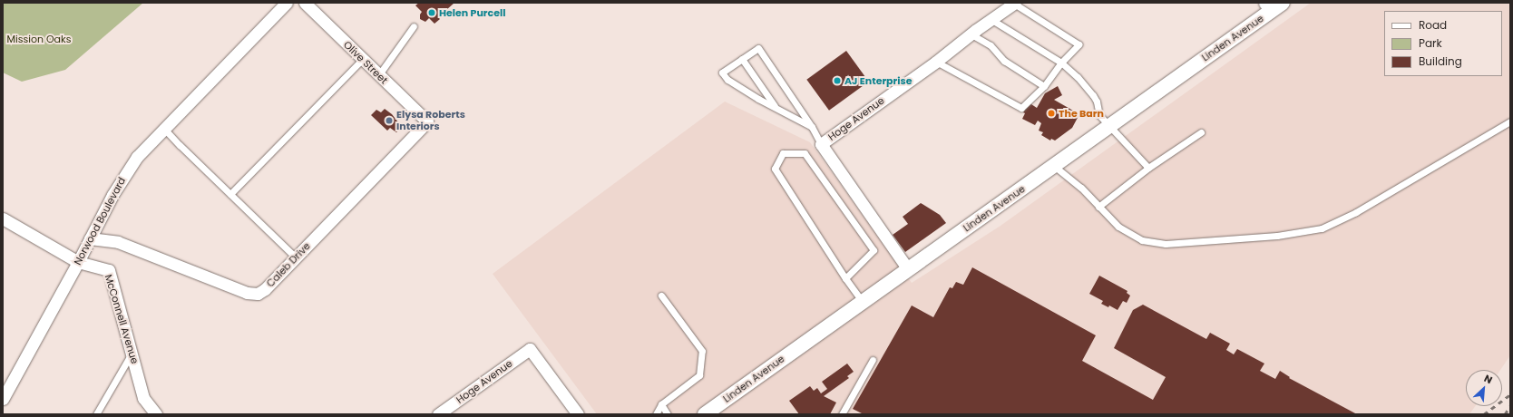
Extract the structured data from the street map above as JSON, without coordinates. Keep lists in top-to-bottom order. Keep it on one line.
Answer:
{"streets":{"street":["Linden Avenue","Olive Street","Hoge Avenue","Norwood Boulevard","Caleb Drive","McConnell Avenue"]},"crossings":[["Linden Avenue","Hoge Avenue"],["Olive Street","Caleb Drive"],["Norwood Boulevard","Caleb Drive"],["Norwood Boulevard","McConnell Avenue"]],"parks":["Mission Oaks"],"places":["Helen Purcell","AJ Enterprise","The Barn","Elysa Roberts Interiors"],"legend":["Road","Park","Building"],"north":"top right"}
